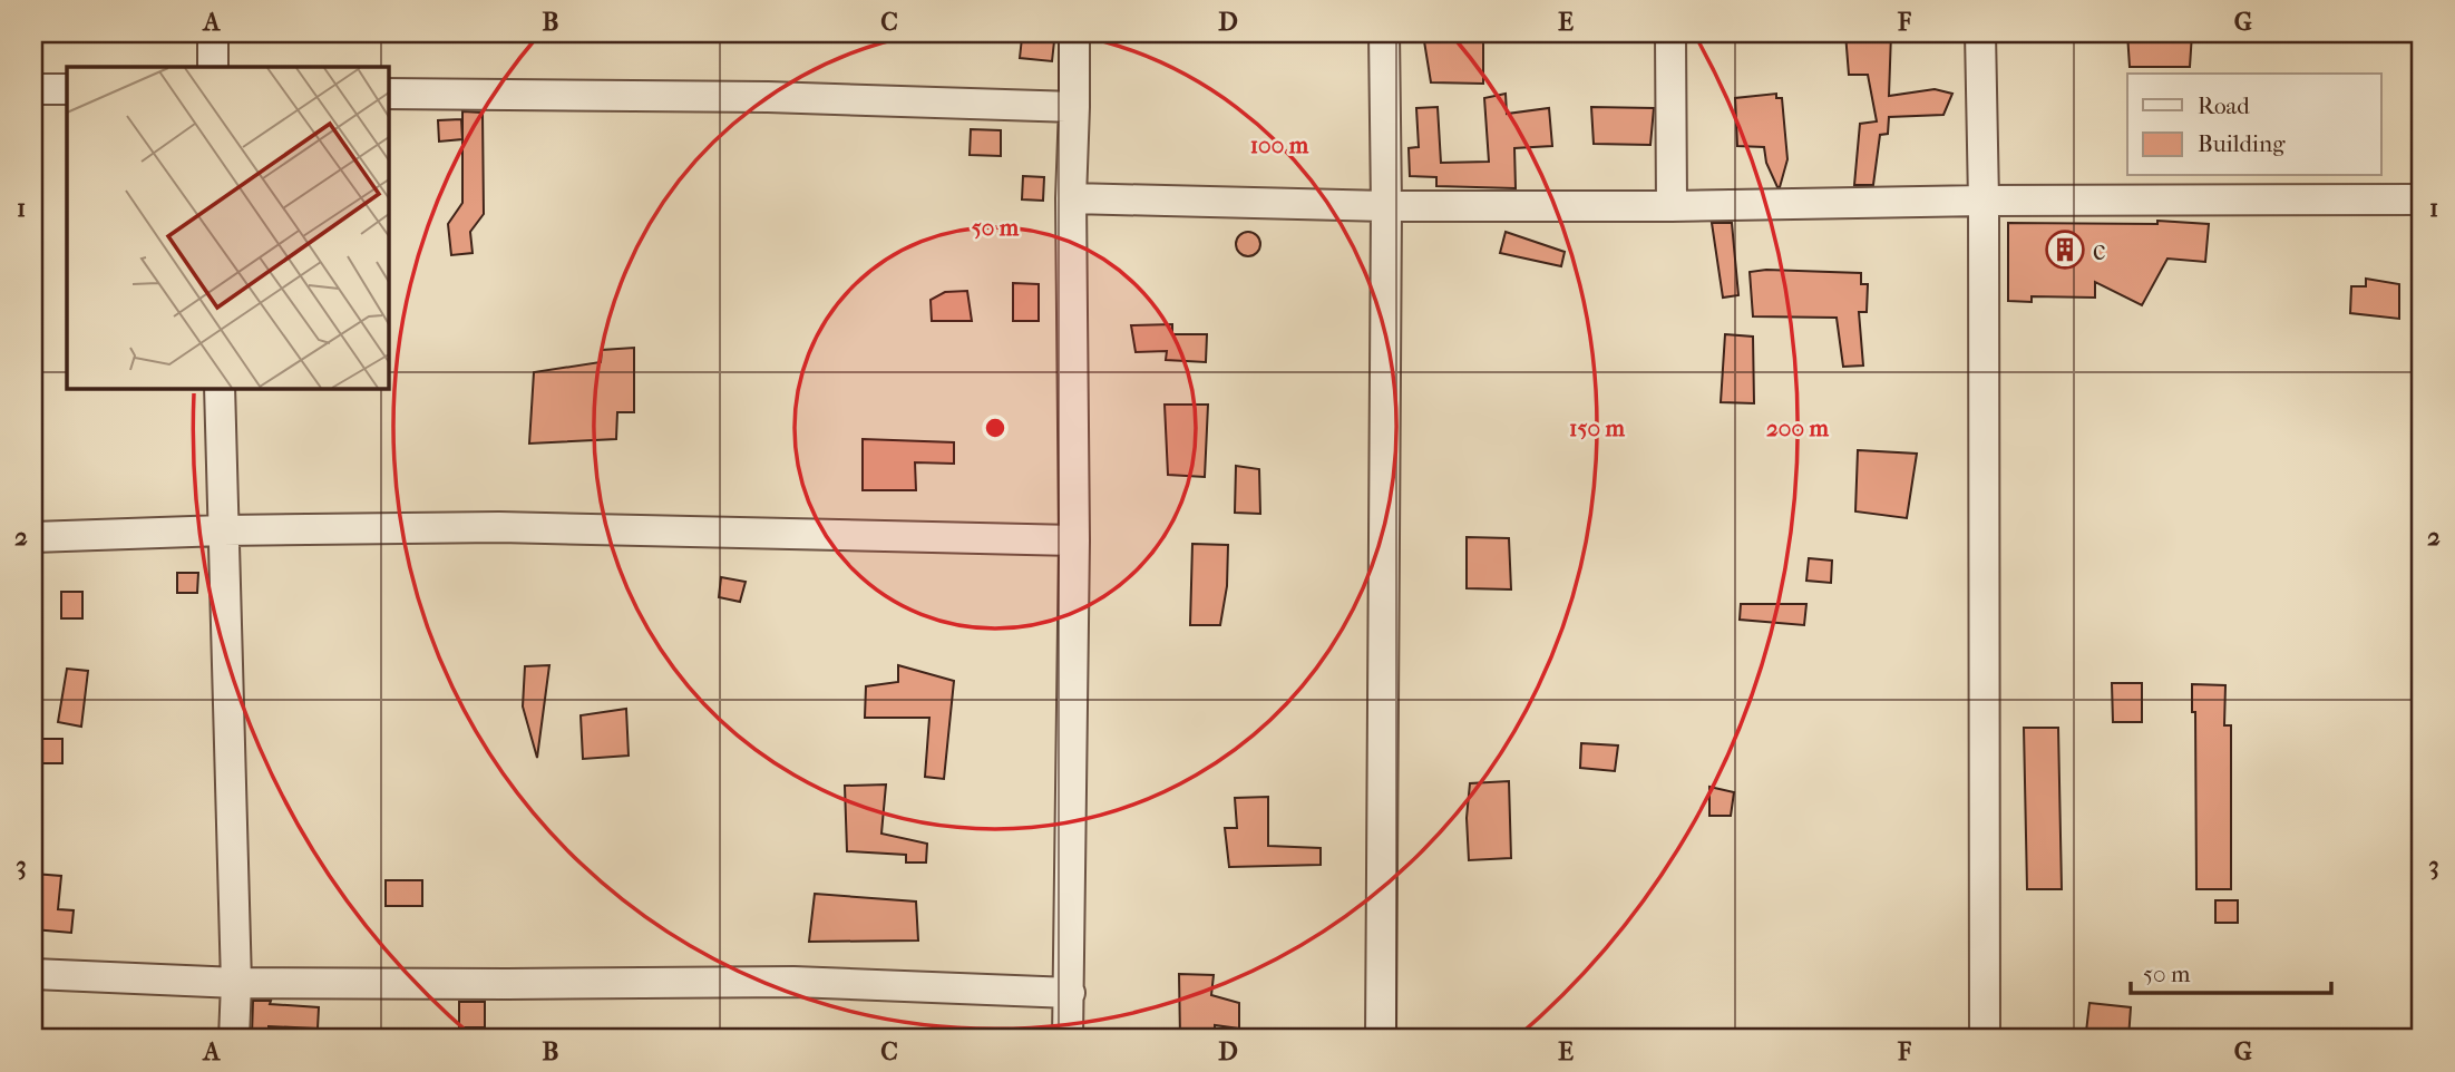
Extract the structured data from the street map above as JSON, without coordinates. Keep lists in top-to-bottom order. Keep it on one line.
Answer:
{"places":{"building":["c"]},"legend":["Road","Building"],"scale_bar":"50 m","grid":{"columns":["A","B","C","D","E","F","G"],"rows":["1","2","3"]},"rings":["100 m","50 m","150 m","200 m"]}
